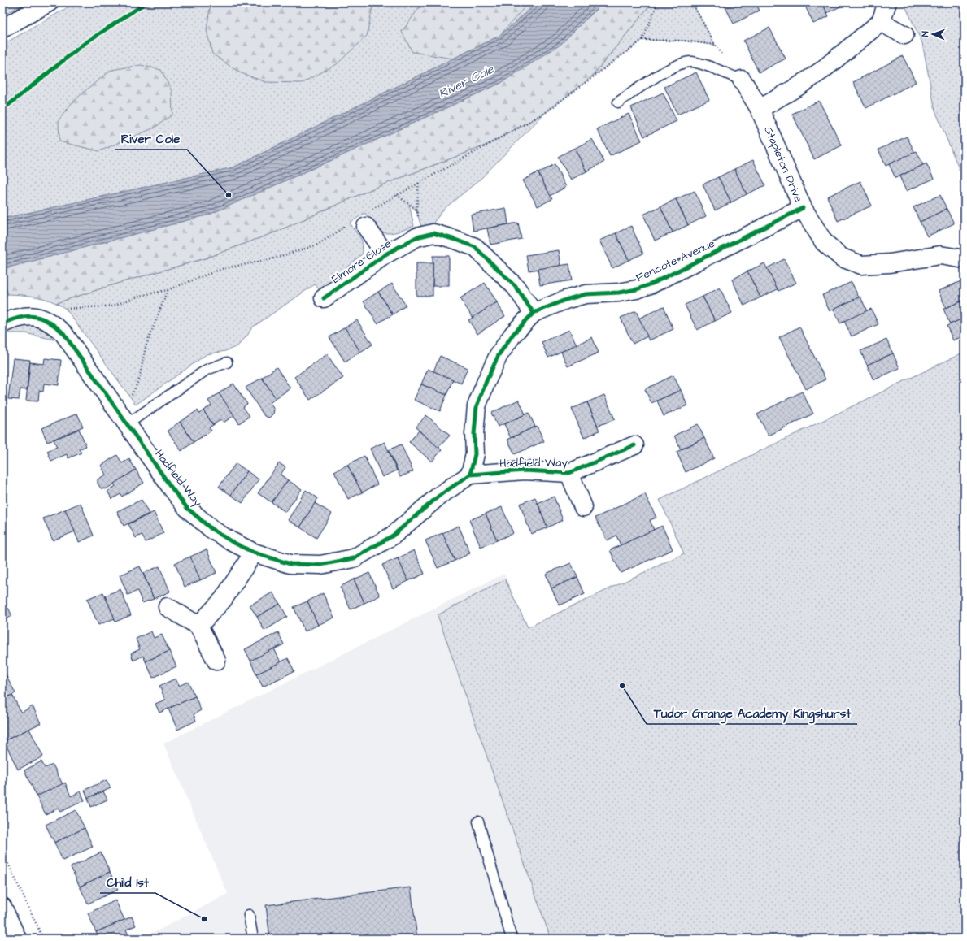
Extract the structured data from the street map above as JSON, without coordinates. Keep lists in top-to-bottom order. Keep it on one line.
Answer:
{"streets":{"street":["Stapleton Drive","Fencote Avenue","Elmore Close","Hadfield Way"]},"crossings":[["Stapleton Drive","Fencote Avenue"],["Fencote Avenue","Elmore Close"],["Fencote Avenue","Hadfield Way"]],"water":["River Cole"],"places":["River Cole","Tudor Grange Academy Kingshurst","Child 1st"],"north":"left"}
